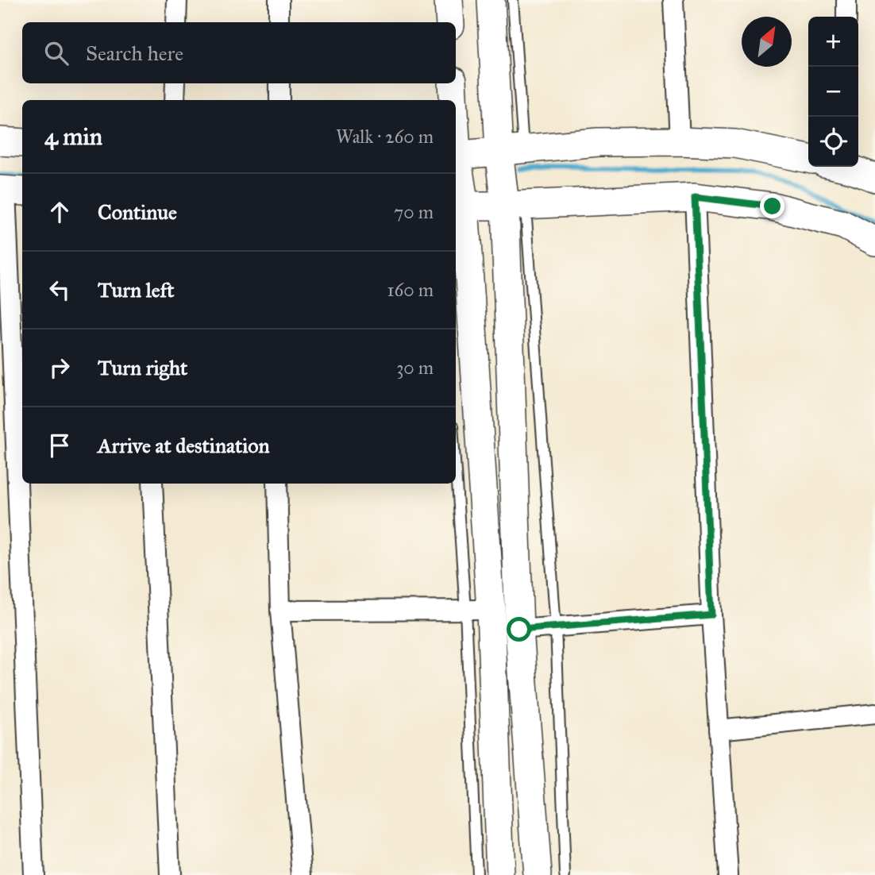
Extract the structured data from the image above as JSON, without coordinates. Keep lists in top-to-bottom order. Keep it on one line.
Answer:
{"north":"top right","page":{"map_buttons":["+","−"],"search":"Search here","heading":["4 min","Walk · 260 m"],"list":[["Continue","70 m"],["Turn left","160 m"],["Turn right","30 m"],"Arrive at destination"]}}
